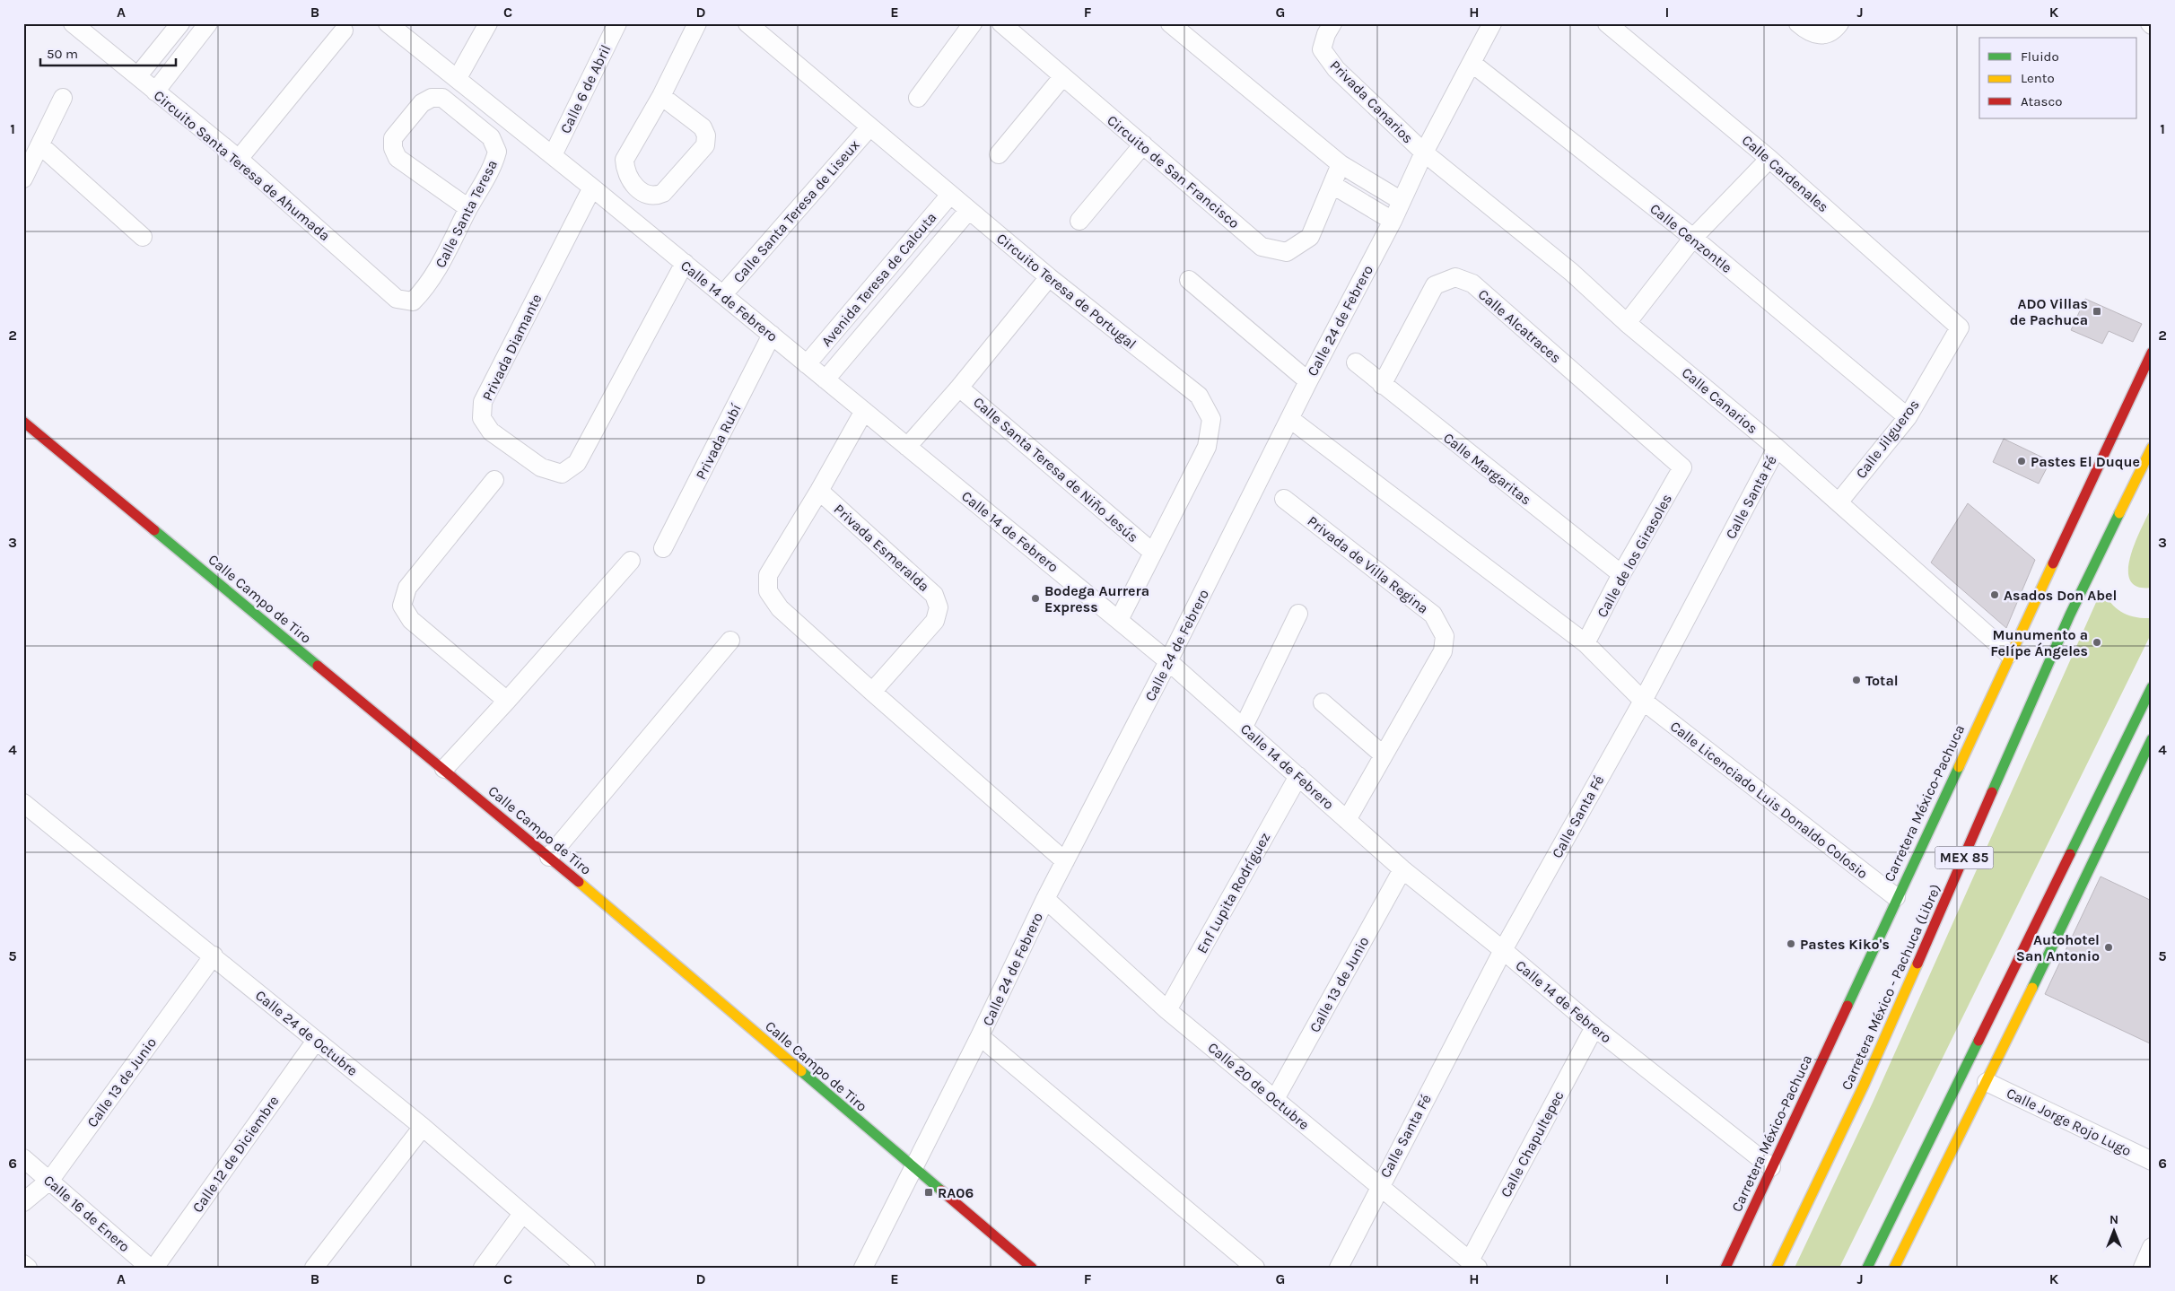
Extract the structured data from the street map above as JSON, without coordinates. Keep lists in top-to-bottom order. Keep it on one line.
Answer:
{"streets":{"main road":["Calle Campo de Tiro","Carretera México-Pachuca","MEX 85","Carretera México - Pachuca (Libre)"],"street":["Calle 6 de Abril","Privada Canarios","Circuito Santa Teresa de Ahumada","Circuito de San Francisco","Calle Cardenales","Calle Santa Teresa de Liseux","Calle Santa Teresa","Calle Cenzontle","Avenida Teresa de Calcuta","Circuito Teresa de Portugal","Calle 14 de Febrero","Calle 24 de Febrero","Calle Alcatraces","Privada Diamante","Calle Canarios","Calle Jilgueros","Privada Rubí","Calle Margaritas","Calle Santa Teresa de Niño Jesús","Calle Santa Fé","Privada Esmeralda","Calle de los Girasoles","Privada de Villa Regina","Calle Licenciado Luis Donaldo Colosio","Enf Lupita Rodríguez","Calle 13 de Junio","Calle 24 de Octubre","Calle 20 de Octubre","Calle Jorge Rojo Lugo","Calle Chapultepec","Calle 12 de Diciembre","Calle 16 de Enero"]},"crossings":[["Calle 6 de Abril","Calle 14 de Febrero"],["Privada Canarios","Calle 24 de Febrero"],["Privada Canarios","Calle Canarios"],["Circuito Santa Teresa de Ahumada","Calle Santa Teresa"],["Calle Cardenales","Calle Jilgueros"],["Calle Santa Teresa de Liseux","Circuito Teresa de Portugal"],["Calle Santa Teresa de Liseux","Calle 14 de Febrero"],["Calle Cenzontle","Calle 24 de Febrero"],["Calle Cenzontle","Calle Jilgueros"],["Avenida Teresa de Calcuta","Circuito Teresa de Portugal"],["Avenida Teresa de Calcuta","Calle 14 de Febrero"],["Circuito Teresa de Portugal","Calle 14 de Febrero"],["Circuito Teresa de Portugal","Calle Santa Teresa de Niño Jesús"],["Calle 14 de Febrero","Calle 24 de Febrero"],["Calle 14 de Febrero","Privada Diamante"],["Calle 14 de Febrero","Privada Rubí"],["Calle 14 de Febrero","Calle Santa Fé"],["Calle 14 de Febrero","Privada Esmeralda"],["Calle 14 de Febrero","Privada de Villa Regina"],["Calle 14 de Febrero","Carretera México-Pachuca"],["Calle 14 de Febrero","Enf Lupita Rodríguez"],["Calle 14 de Febrero","Calle 13 de Junio"],["Calle 14 de Febrero","Calle Chapultepec"],["Calle 24 de Febrero","Calle Canarios"],["Calle 24 de Febrero","Privada Esmeralda"],["Calle 24 de Febrero","Calle Campo de Tiro"],["Calle 24 de Febrero","Calle Licenciado Luis Donaldo Colosio"],["Calle 24 de Febrero","Calle 20 de Octubre"],["Calle Alcatraces","Calle Margaritas"],["Calle Alcatraces","Calle de los Girasoles"],["Calle Canarios","Calle Jilgueros"],["Calle Canarios","Calle Santa Fé"],["Calle Canarios","Carretera México-Pachuca"],["Calle Margaritas","Calle de los Girasoles"],["Calle Santa Fé","Calle Licenciado Luis Donaldo Colosio"],["Calle Santa Fé","Calle 20 de Octubre"],["Calle de los Girasoles","Calle Licenciado Luis Donaldo Colosio"],["Calle Licenciado Luis Donaldo Colosio","Carretera México-Pachuca"],["Enf Lupita Rodríguez","Calle 20 de Octubre"],["Calle 13 de Junio","Calle 24 de Octubre"],["Calle 13 de Junio","Calle 20 de Octubre"],["Calle 13 de Junio","Calle 16 de Enero"],["Calle 24 de Octubre","Calle 12 de Diciembre"],["Calle 20 de Octubre","Calle Chapultepec"]],"places":{"transit":["ADO Villas de Pachuca","RA06"],"other":["Pastes El Duque","Asados Don Abel","Bodega Aurrera Express","Munumento a Felípe Ángeles","Total","Pastes Kiko's","Autohotel San Antonio"]},"legend":["Fluido","Lento","Atasco"],"scale_bar":"50 m","north":"top","grid":{"columns":["A","B","C","D","E","F","G","H","I","J","K"],"rows":["1","2","3","4","5","6"]}}
